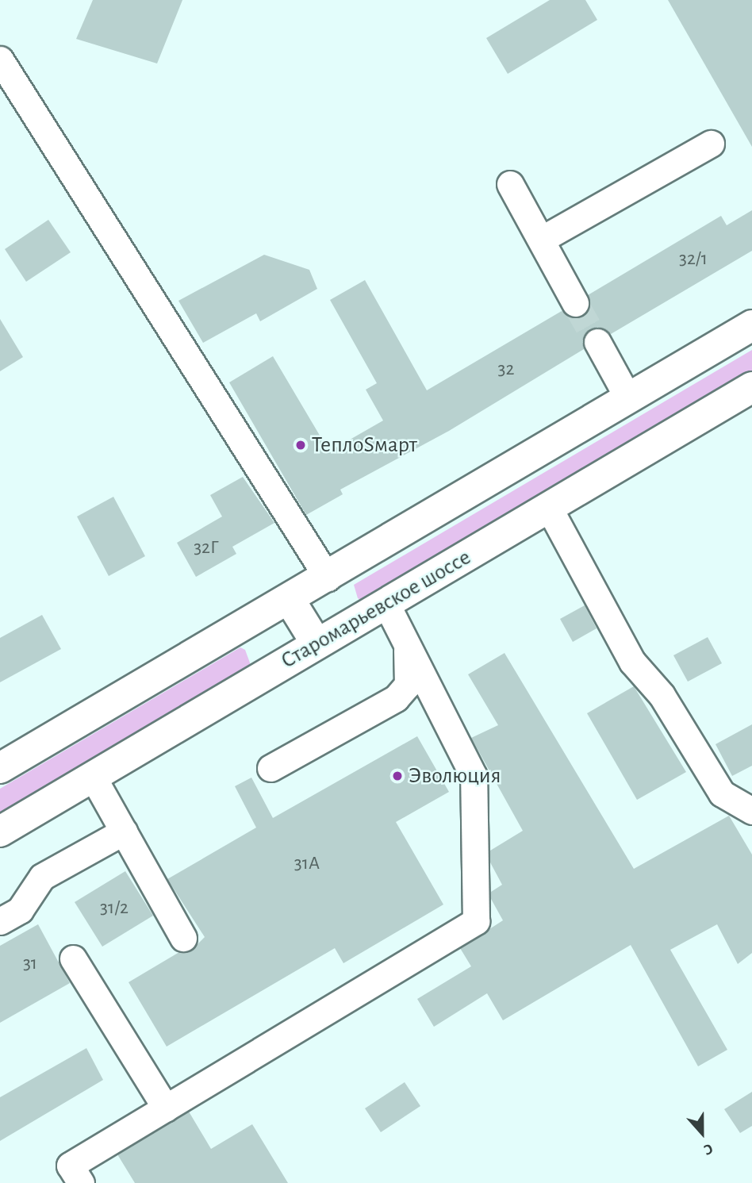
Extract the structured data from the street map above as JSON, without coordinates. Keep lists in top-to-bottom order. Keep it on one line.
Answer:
{"streets":{"main road":["Старомарьевское шоссе"]},"places":["ТеплоSмарт","Эволюция"],"house_numbers":["32/1","32","32Г","31А","31/2","31"],"north":"bottom"}
